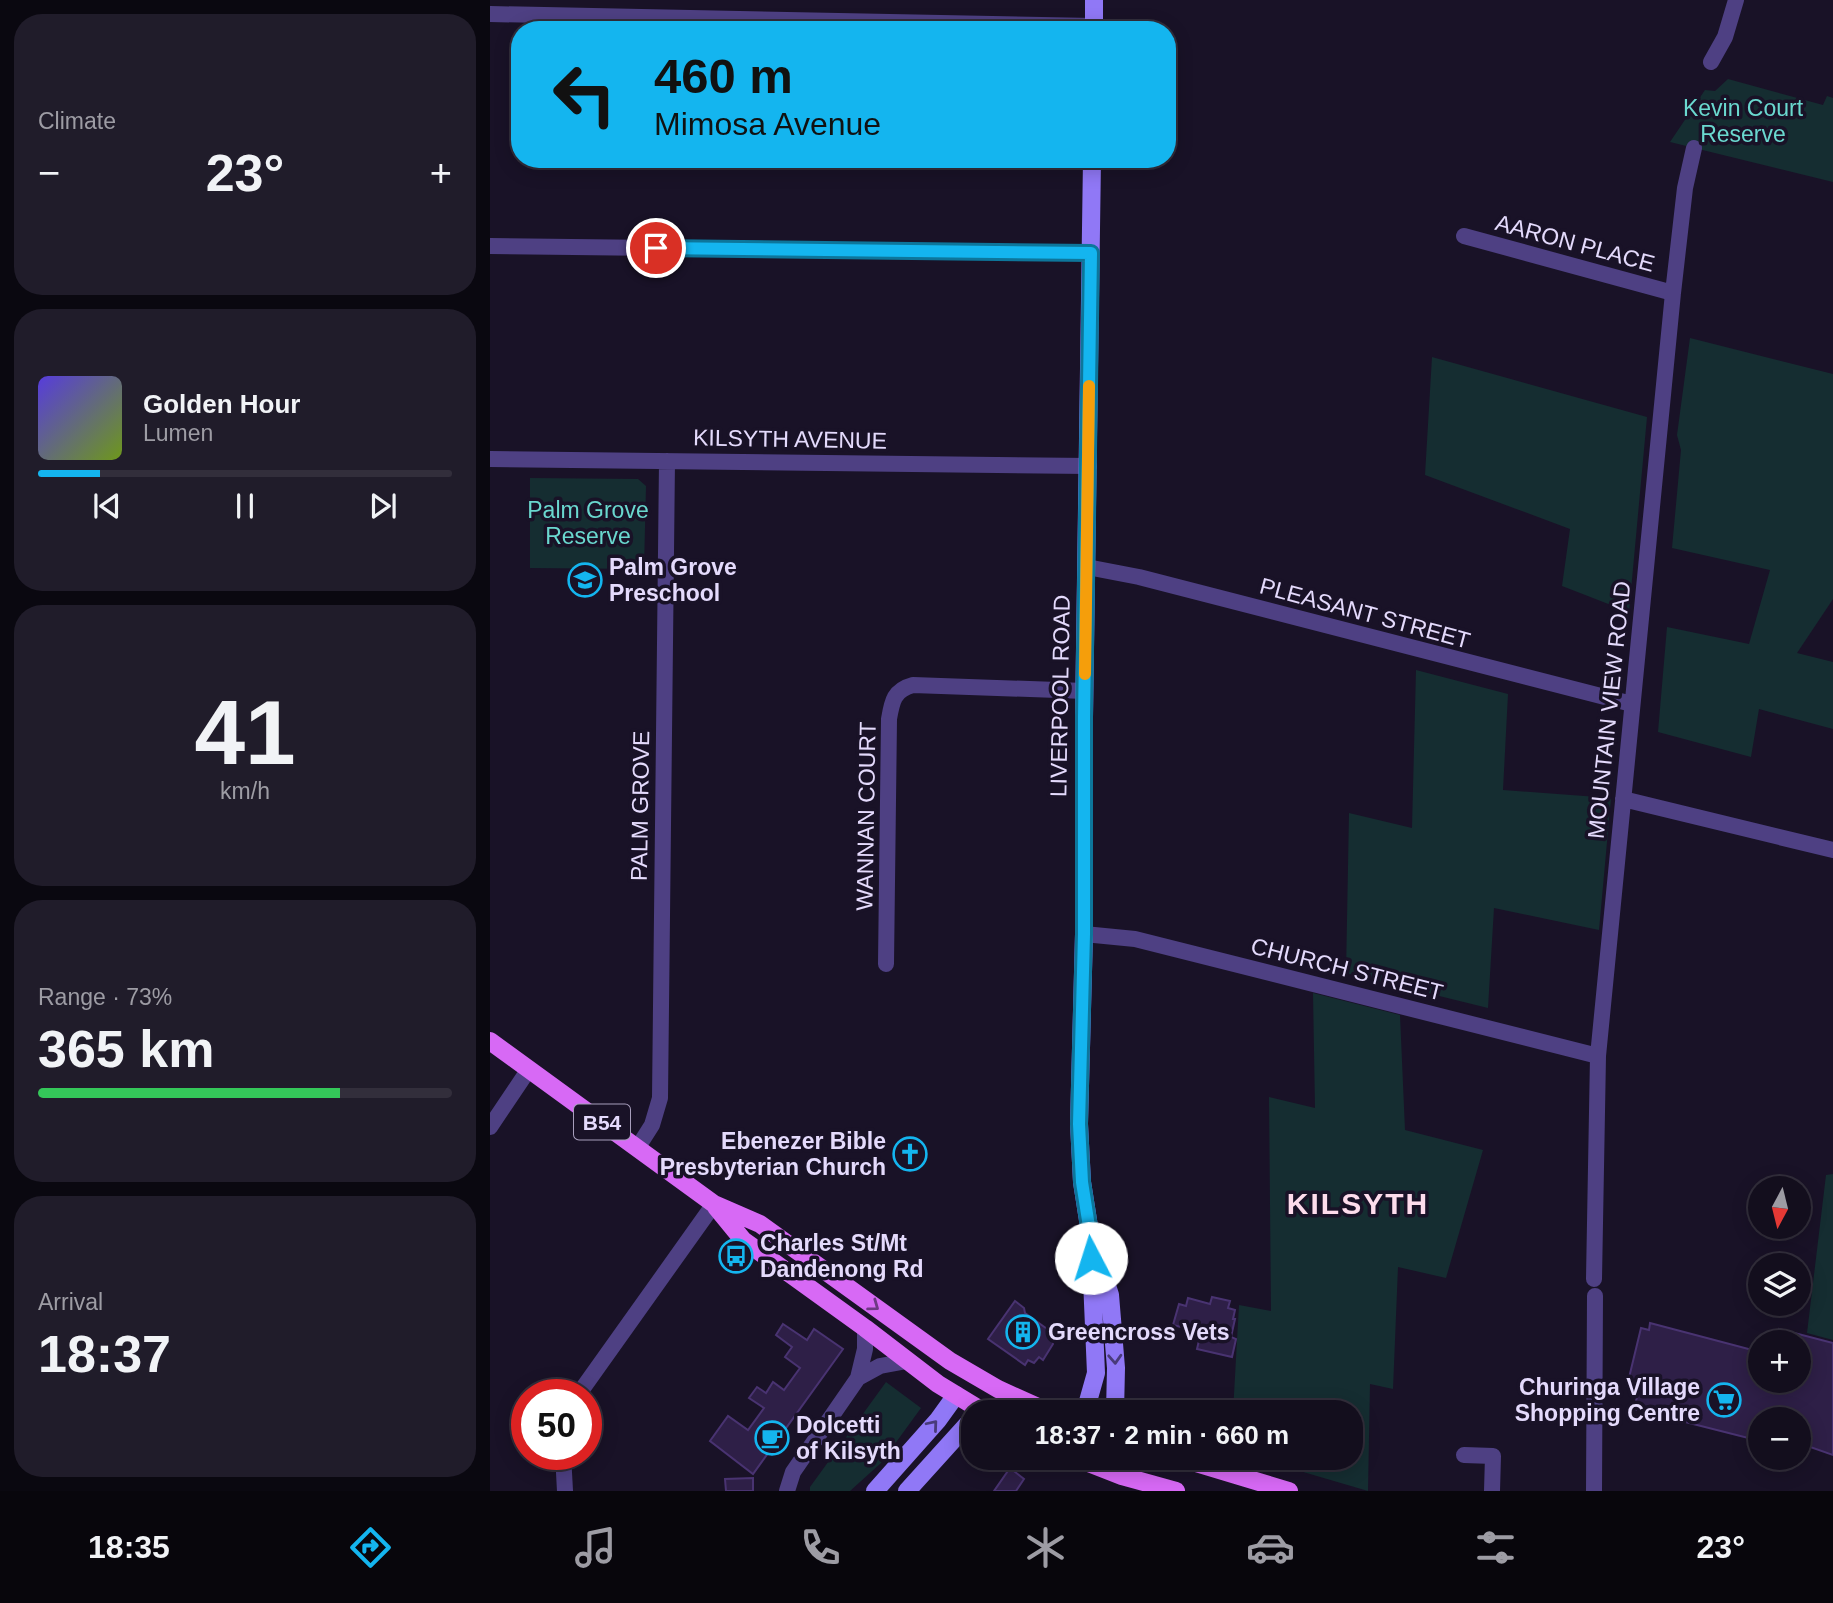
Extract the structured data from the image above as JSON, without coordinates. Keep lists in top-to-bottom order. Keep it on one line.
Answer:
{"streets":{"main road":["LIVERPOOL ROAD","B54"],"street":["AARON PLACE","KILSYTH AVENUE","PLEASANT STREET","MOUNTAIN VIEW ROAD","PALM GROVE","WANNAN COURT","CHURCH STREET"]},"crossings":[["AARON PLACE","MOUNTAIN VIEW ROAD"],["KILSYTH AVENUE","LIVERPOOL ROAD"],["KILSYTH AVENUE","PALM GROVE"],["PLEASANT STREET","LIVERPOOL ROAD"],["PLEASANT STREET","MOUNTAIN VIEW ROAD"],["LIVERPOOL ROAD","WANNAN COURT"],["LIVERPOOL ROAD","CHURCH STREET"],["MOUNTAIN VIEW ROAD","CHURCH STREET"],["PALM GROVE","B54"]],"districts":["KILSYTH"],"parks":["Kevin Court Reserve","Palm Grove Reserve"],"places":{"school or university":["Palm Grove Preschool"],"church":["Ebenezer Bible Presbyterian Church"],"bus stop":["Charles St/Mt Dandenong Rd"],"building":["Greencross Vets"],"supermarket":["Churinga Village Shopping Centre"],"cafe":["Dolcetti of Kilsyth"]},"north":"bottom","page":{"tile":["Climate",["41","km/h"],["Range · 73%","365 km"],["Arrival","18:37"]],"turn":["460 m","Mimosa Avenue"],"heat":["−","23°","+"],"song":["Golden Hour","Lumen"],"map_buttons":["+","−"],"limit":"50","trip":"18:37 · 2 min · 660 m","tabs":["18:35","23°"]}}
